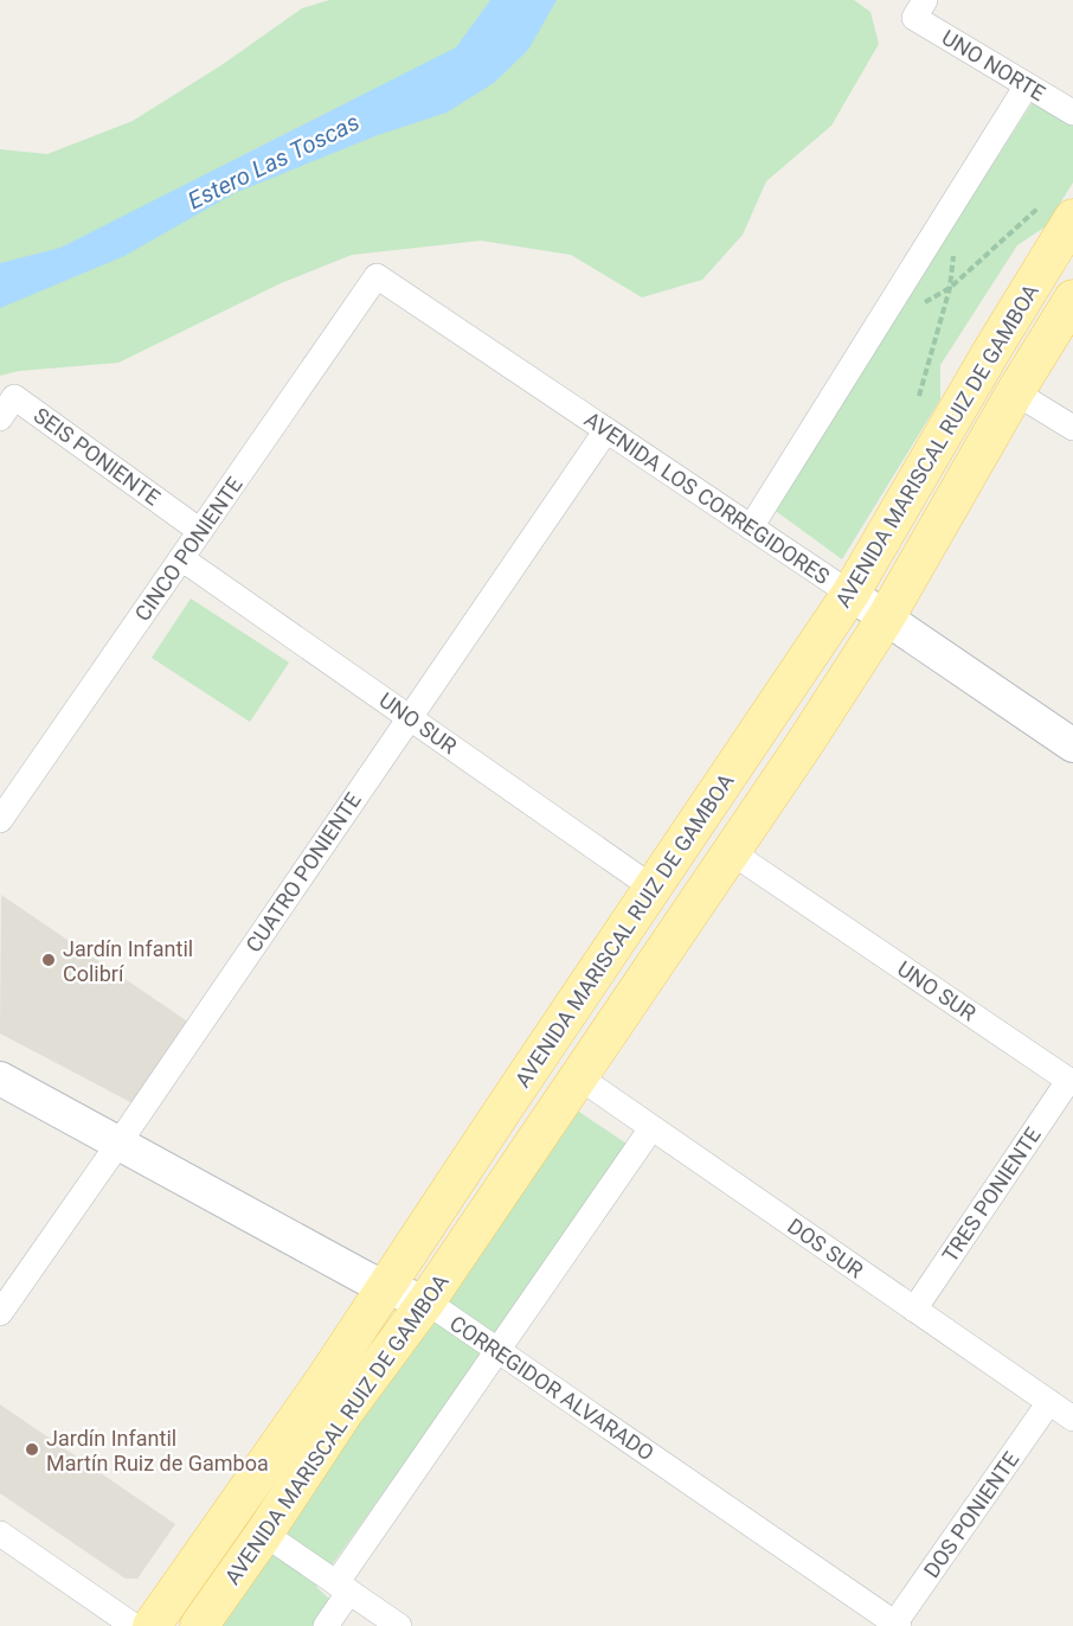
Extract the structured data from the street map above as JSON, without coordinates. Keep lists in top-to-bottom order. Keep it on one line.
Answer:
{"streets":{"main road":["AVENIDA MARISCAL RUIZ DE GAMBOA"],"street":["UNO NORTE","SEIS PONIENTE","AVENIDA LOS CORREGIDORES","CINCO PONIENTE","UNO SUR","CUATRO PONIENTE","TRES PONIENTE","DOS SUR","CORREGIDOR ALVARADO","DOS PONIENTE"]},"crossings":[["AVENIDA MARISCAL RUIZ DE GAMBOA","AVENIDA LOS CORREGIDORES"],["AVENIDA MARISCAL RUIZ DE GAMBOA","UNO SUR"],["AVENIDA MARISCAL RUIZ DE GAMBOA","DOS SUR"],["AVENIDA MARISCAL RUIZ DE GAMBOA","CORREGIDOR ALVARADO"],["SEIS PONIENTE","CINCO PONIENTE"],["AVENIDA LOS CORREGIDORES","CINCO PONIENTE"],["AVENIDA LOS CORREGIDORES","CUATRO PONIENTE"],["CINCO PONIENTE","UNO SUR"],["UNO SUR","CUATRO PONIENTE"],["UNO SUR","TRES PONIENTE"],["CUATRO PONIENTE","CORREGIDOR ALVARADO"],["TRES PONIENTE","DOS SUR"],["DOS SUR","DOS PONIENTE"],["CORREGIDOR ALVARADO","DOS PONIENTE"]],"water":["Estero Las Toscas"],"places":["Jardín Infantil Colibrí","Jardín Infantil Martín Ruiz de Gamboa"]}
